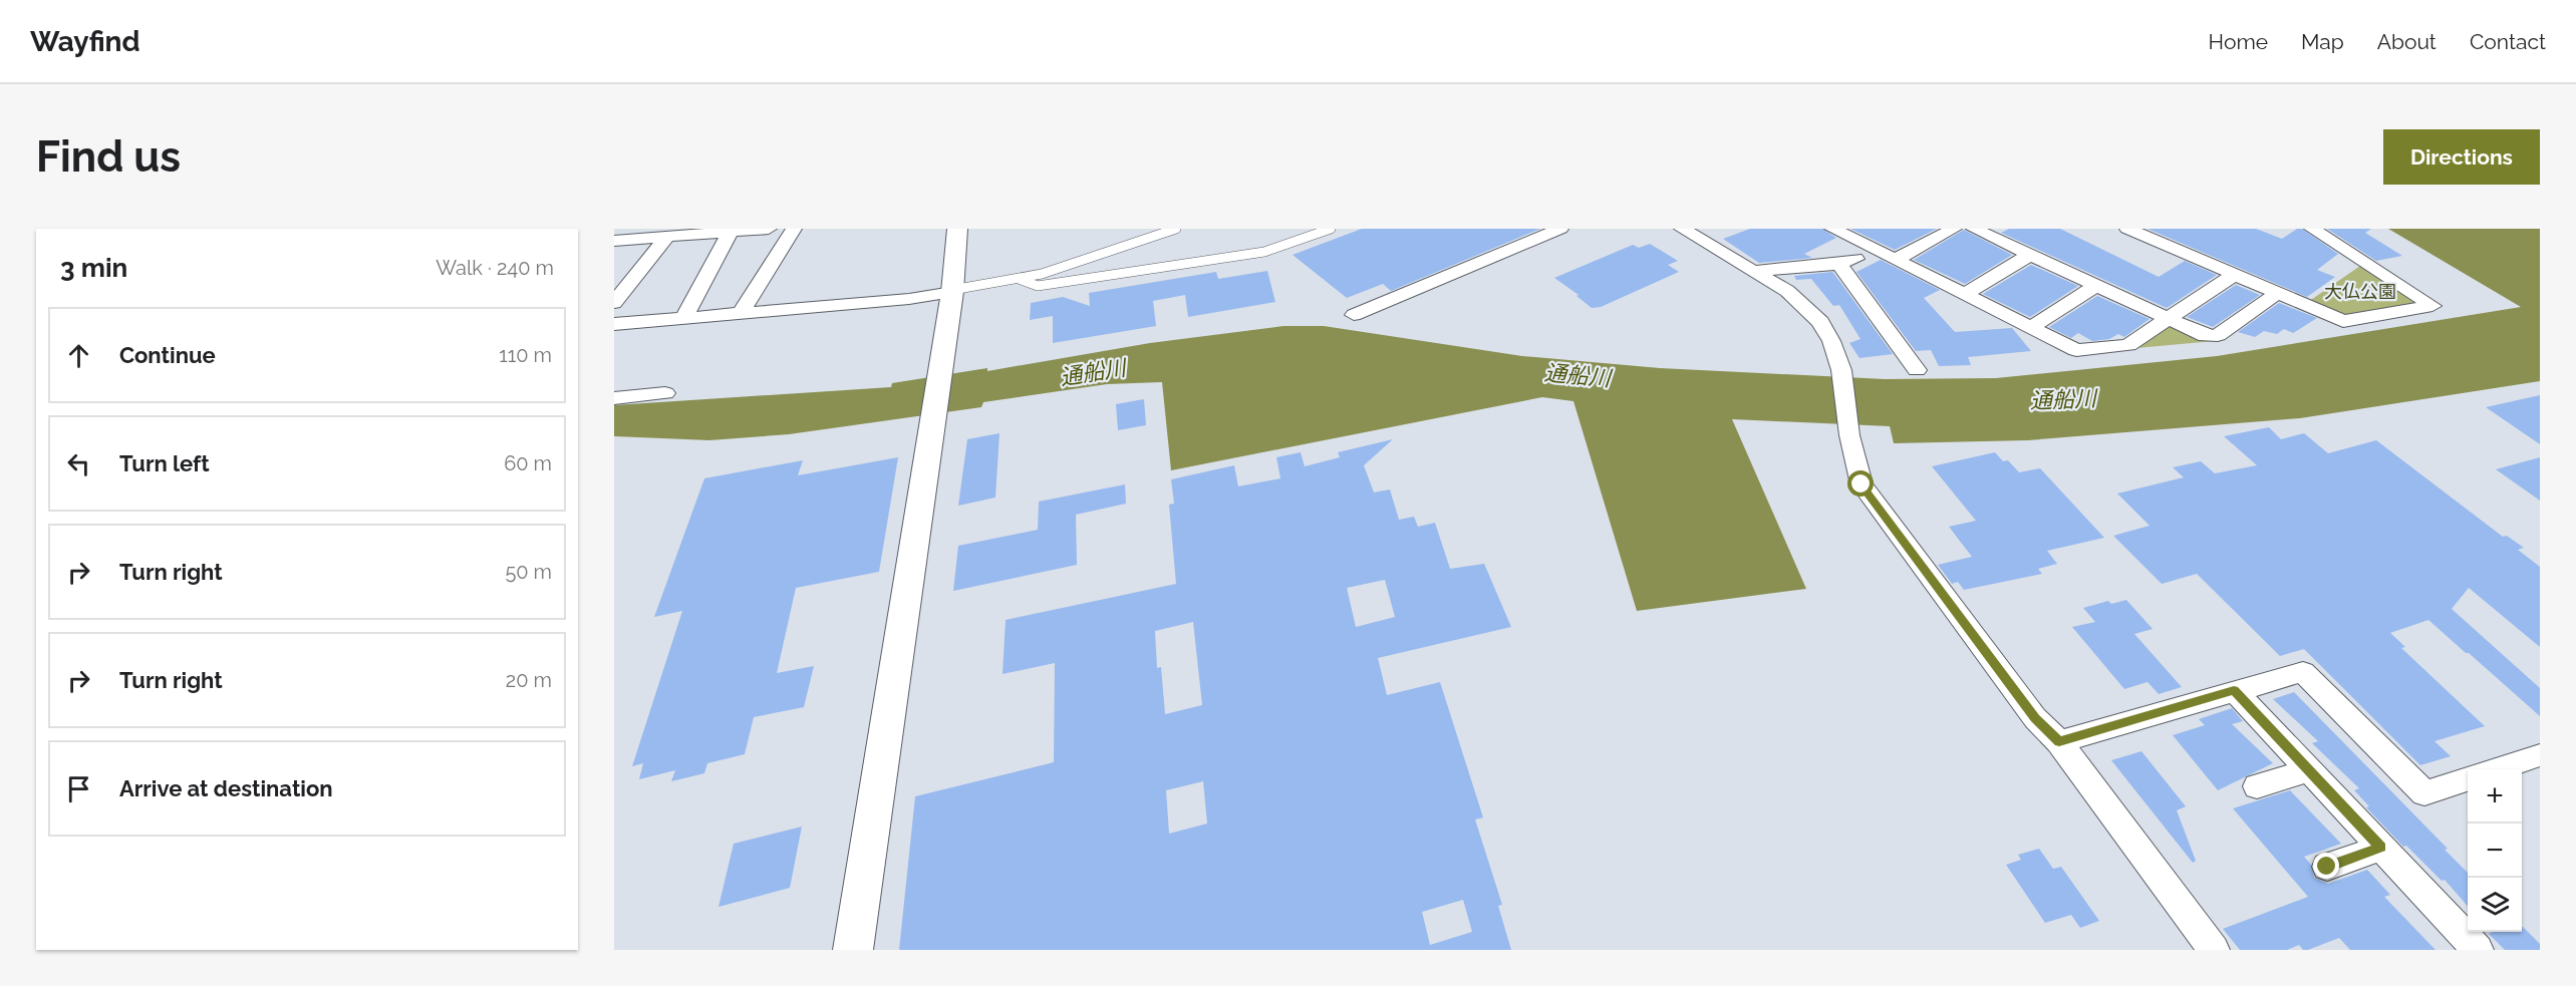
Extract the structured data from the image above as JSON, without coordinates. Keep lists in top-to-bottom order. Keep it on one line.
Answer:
{"water":["通船川"],"parks":["大仏公園"],"page":{"header":"Wayfind","nav":["Home","Map","About","Contact"],"buttons":"Directions","title":"Find us","heading":["3 min","Walk · 240 m"],"list":[["Continue","110 m"],["Turn left","60 m"],["Turn right","50 m"],["Turn right","20 m"],"Arrive at destination"],"map_buttons":["+","−"]}}
